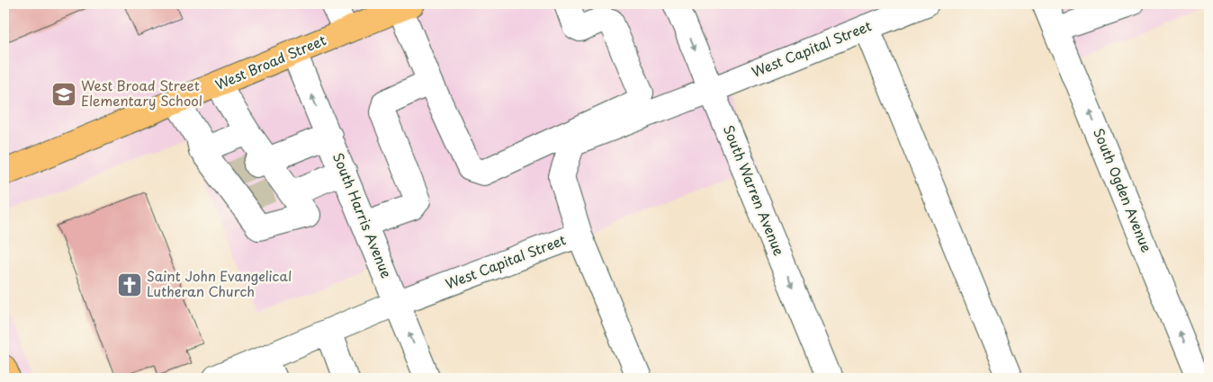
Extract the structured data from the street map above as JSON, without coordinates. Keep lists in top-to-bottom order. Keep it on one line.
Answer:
{"streets":{"main road":["West Broad Street"],"street":["West Capital Street","South Warren Avenue","South Ogden Avenue","South Harris Avenue"]},"crossings":[["West Capital Street","South Warren Avenue"],["West Capital Street","South Harris Avenue"],["West Broad Street","South Harris Avenue"]],"places":{"school or university":["West Broad Street Elementary School"],"church":["Saint John Evangelical Lutheran Church"]}}
